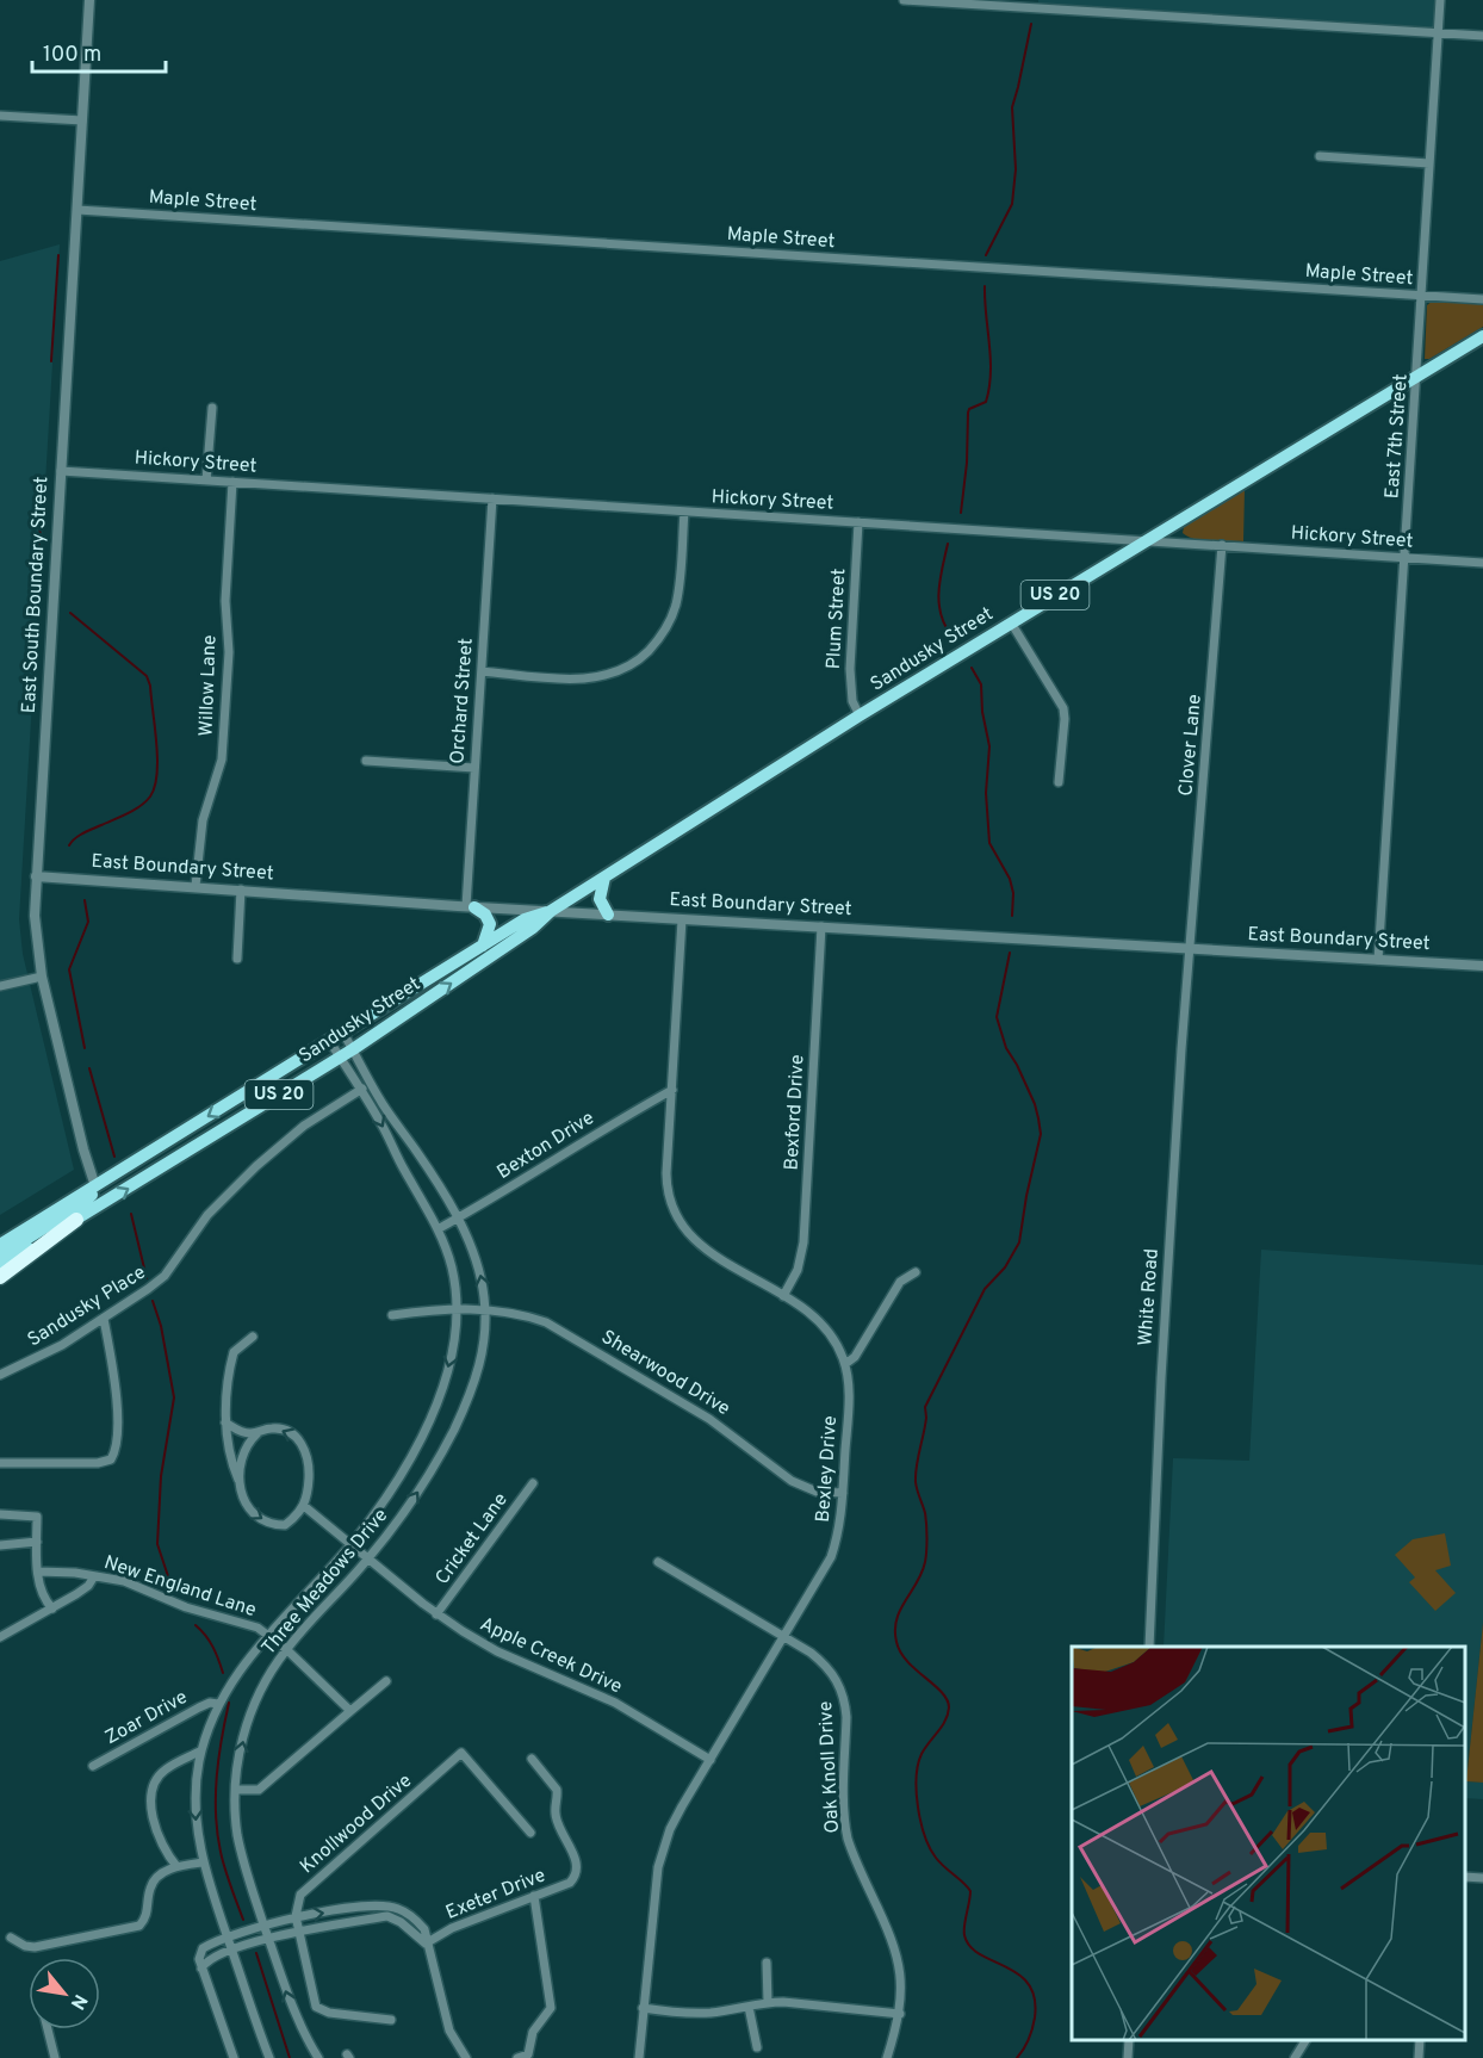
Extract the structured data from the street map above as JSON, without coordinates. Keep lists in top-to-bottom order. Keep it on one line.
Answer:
{"streets":{"main road":["US 20","Sandusky Street"],"street":["Maple Street","East 7th Street","Hickory Street","East South Boundary Street","Plum Street","Willow Lane","Orchard Street","Clover Lane","East Boundary Street","Bexford Drive","Bexton Drive","White Road","Sandusky Place","Shearwood Drive","Bexley Drive","Cricket Lane","Three Meadows Drive","New England Lane","Apple Creek Drive","Zoar Drive","Oak Knoll Drive","Knollwood Drive","Exeter Drive"]},"crossings":[["Maple Street","East 7th Street"],["Maple Street","East South Boundary Street"],["East 7th Street","Hickory Street"],["East 7th Street","Sandusky Street"],["East 7th Street","East Boundary Street"],["Hickory Street","East South Boundary Street"],["Hickory Street","Plum Street"],["Hickory Street","Sandusky Street"],["Hickory Street","Willow Lane"],["Hickory Street","Orchard Street"],["Hickory Street","Clover Lane"],["East South Boundary Street","Sandusky Street"],["East South Boundary Street","East Boundary Street"],["Plum Street","Sandusky Street"],["Sandusky Street","East Boundary Street"],["Sandusky Street","Three Meadows Drive"],["Willow Lane","East Boundary Street"],["Orchard Street","East Boundary Street"],["Clover Lane","East Boundary Street"],["Clover Lane","White Road"],["East Boundary Street","Bexford Drive"],["East Boundary Street","White Road"],["East Boundary Street","Bexley Drive"],["Bexford Drive","Bexley Drive"],["Bexton Drive","Bexley Drive"],["Bexton Drive","Three Meadows Drive"],["Sandusky Place","Three Meadows Drive"],["Shearwood Drive","Bexley Drive"],["Shearwood Drive","Three Meadows Drive"],["Bexley Drive","Apple Creek Drive"],["Bexley Drive","Oak Knoll Drive"],["Cricket Lane","Apple Creek Drive"],["Three Meadows Drive","New England Lane"],["Three Meadows Drive","Apple Creek Drive"],["Three Meadows Drive","Zoar Drive"]],"scale_bar":"100 m","north":"bottom right"}
